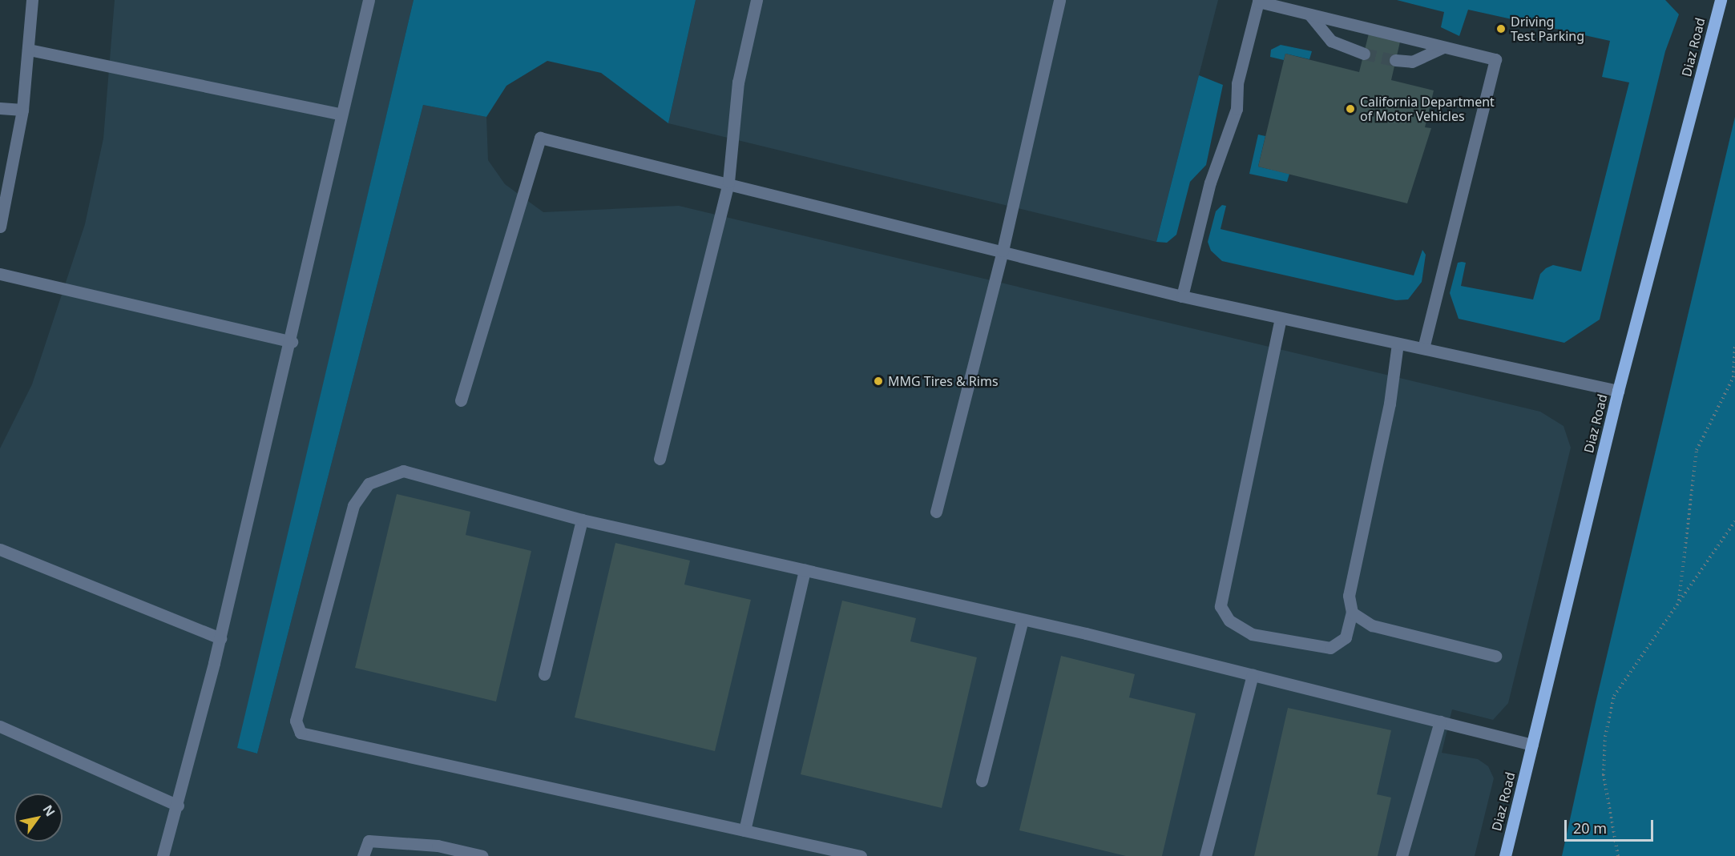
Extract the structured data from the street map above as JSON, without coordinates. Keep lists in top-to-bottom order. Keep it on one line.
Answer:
{"streets":{"main road":["Diaz Road"]},"places":["Driving Test Parking","California Department of Motor Vehicles","MMG Tires & Rims"],"scale_bar":"20 m","north":"top right"}
